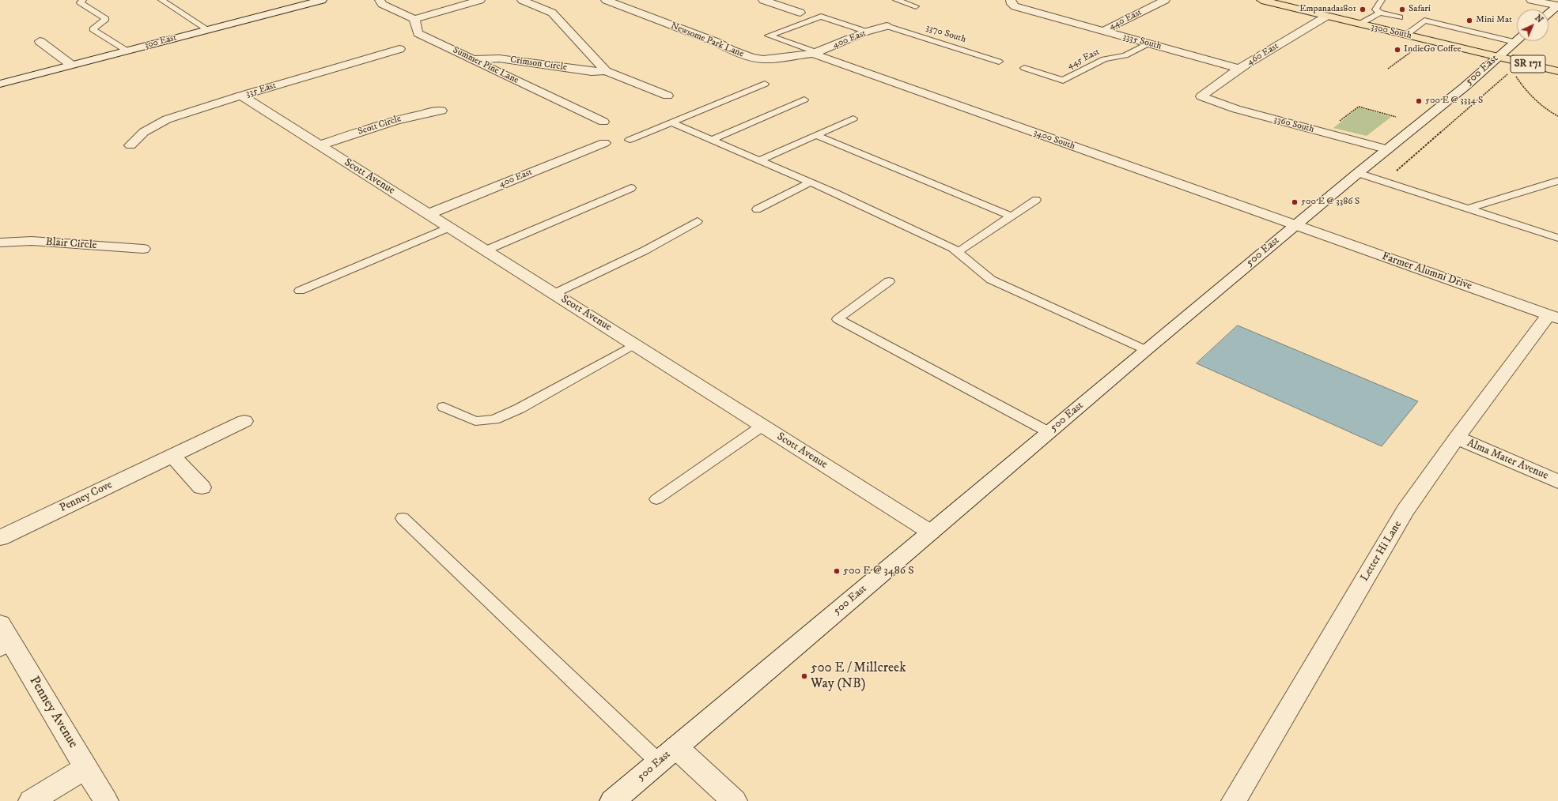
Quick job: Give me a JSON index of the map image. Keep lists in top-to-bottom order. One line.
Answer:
{"streets":{"main road":["3300 South","SR 171"],"street":["440 East","400 East","Newsome Park Lane","300 East","3335 South","460 East","Crimson Circle","Summer Pine Lane","500 East","335 East","3360 South","Scott Circle","3400 South","Scott Avenue","Blair Circle","Farmer Alumni Drive","Alma Mater Avenue","Penney Cove","Letter Hi Lane","Penney Avenue"],"lane":["3370 South","445 East"]},"crossings":[["440 East","3335 South"],["3300 South","460 East"],["3300 South","500 East"],["3370 South","400 East"],["400 East","Newsome Park Lane"],["400 East","3400 South"],["400 East","Scott Avenue"],["Newsome Park Lane","3400 South"],["3335 South","460 East"],["3335 South","445 East"],["460 East","3360 South"],["Crimson Circle","Summer Pine Lane"],["500 East","3360 South"],["500 East","3400 South"],["500 East","Scott Avenue"],["500 East","Farmer Alumni Drive"],["335 East","Scott Avenue"],["Scott Circle","Scott Avenue"],["3400 South","Farmer Alumni Drive"],["Farmer Alumni Drive","Letter Hi Lane"],["Alma Mater Avenue","Letter Hi Lane"]],"places":["Empanadas801","Safari","Mini Mat","IndieGo Coffee","500 E @ 3334 S","500 E @ 3386 S","500 E @ 3486 S","500 E / Millcreek Way (NB)"],"north":"top right"}
